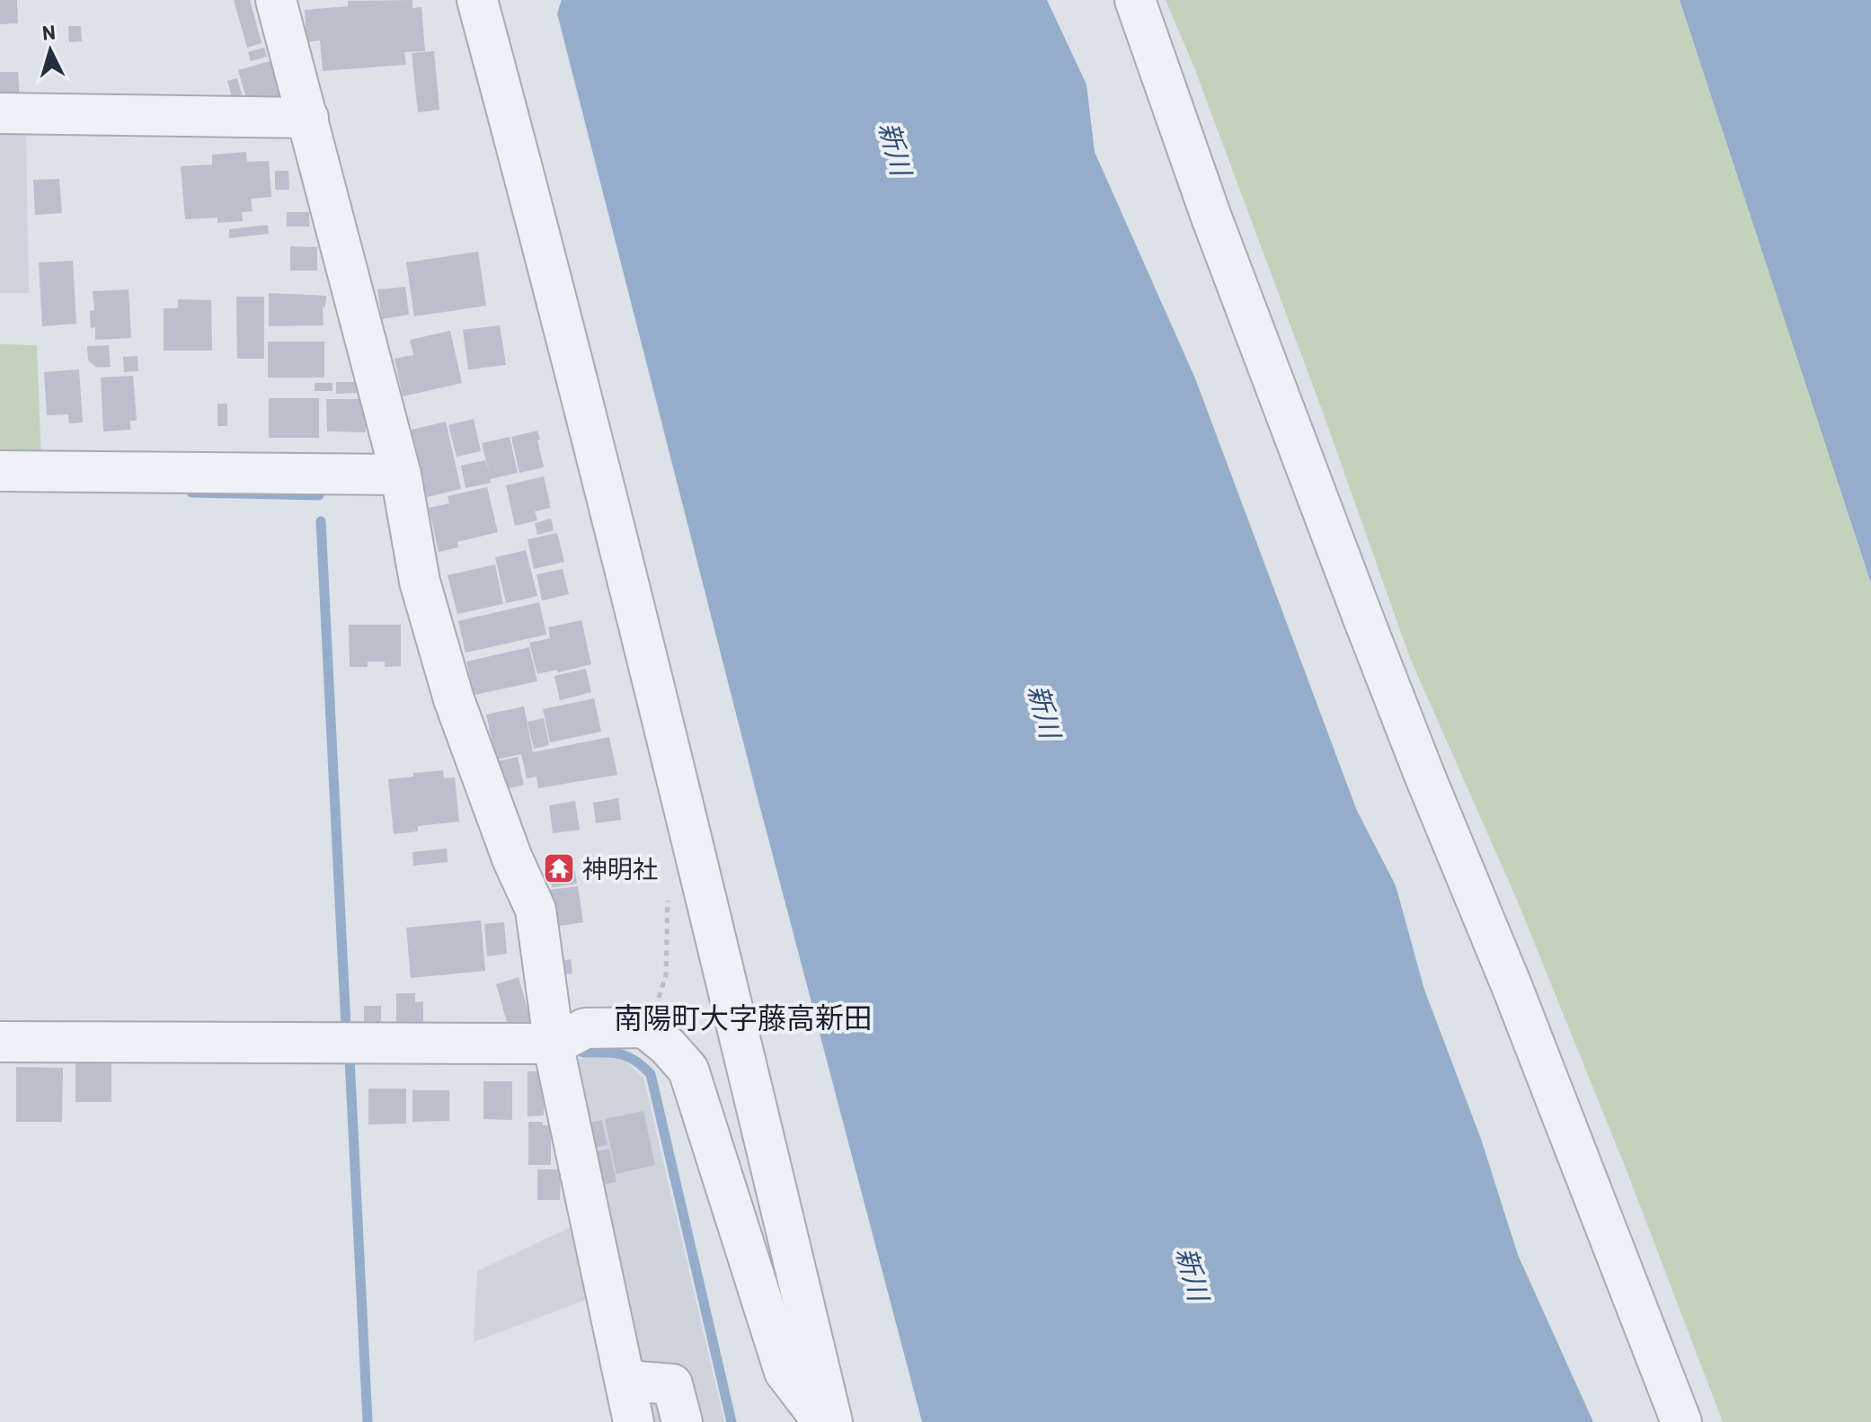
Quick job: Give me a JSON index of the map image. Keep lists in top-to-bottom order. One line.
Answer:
{"districts":["南陽町大字藤高新田"],"water":["新川"],"places":{"temple":["神明社"]},"north":"top"}
